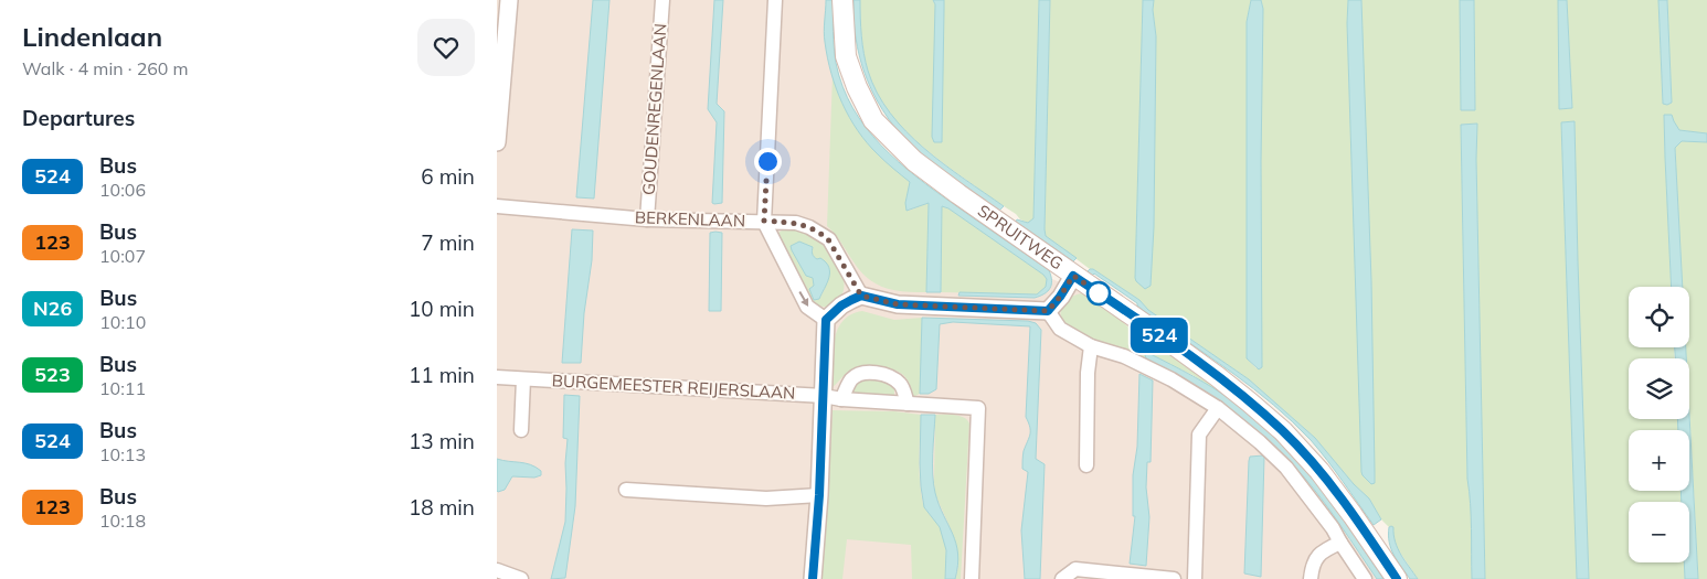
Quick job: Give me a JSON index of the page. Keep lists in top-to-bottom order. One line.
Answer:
{"streets":{"main road":["SPRUITWEG"],"street":["GOUDENREGENLAAN","BERKENLAAN","BURGEMEESTER REIJERSLAAN"]},"crossings":[["GOUDENREGENLAAN","BERKENLAAN"]],"lines":["bus line 524"],"page":{"heading":[["Lindenlaan","Walk · 4 min · 260 m"],"Departures"],"on_map":"524","list":[{"mark":"524","name":"Bus","note":"10:06","value":"6 min"},{"mark":"123","name":"Bus","note":"10:07","value":"7 min"},{"mark":"N26","name":"Bus","note":"10:10","value":"10 min"},{"mark":"523","name":"Bus","note":"10:11","value":"11 min"},{"mark":"524","name":"Bus","note":"10:13","value":"13 min"},{"mark":"123","name":"Bus","note":"10:18","value":"18 min"}],"map_buttons":["+","−"]}}
